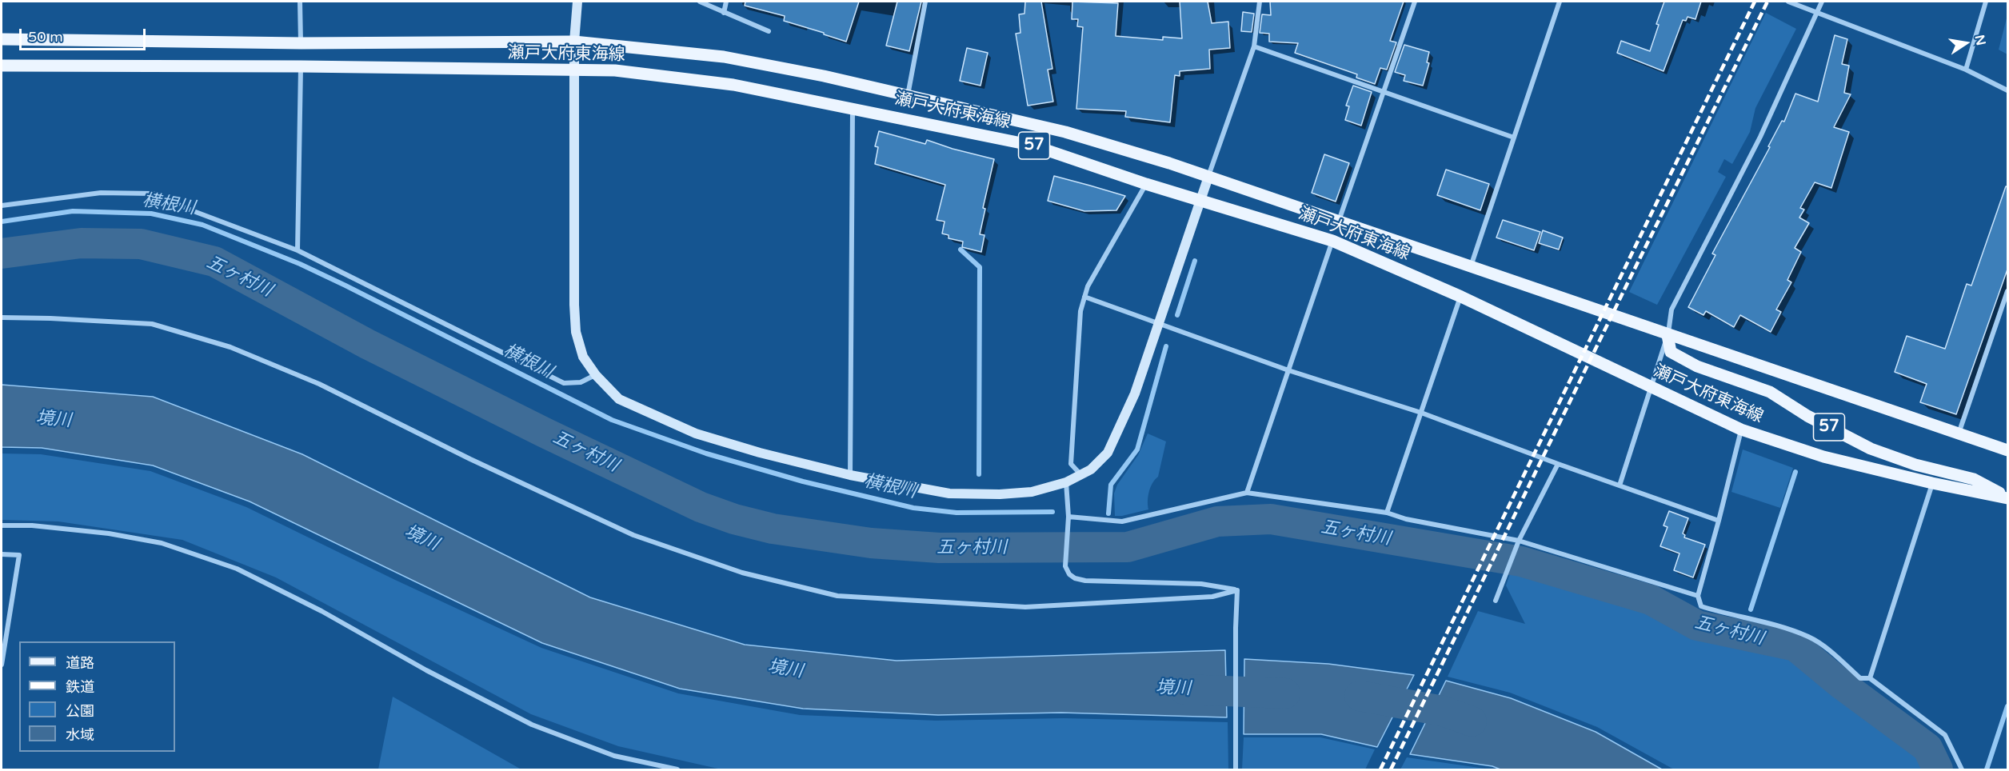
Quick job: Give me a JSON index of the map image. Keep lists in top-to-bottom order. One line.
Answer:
{"streets":{"main road":["瀬戸大府東海線","57"]},"crossings":[["瀬戸大府東海線","57"]],"water":["横根川","五ヶ村川","境川"],"legend":["道路","鉄道","公園","水域"],"scale_bar":"50 m","north":"right"}
